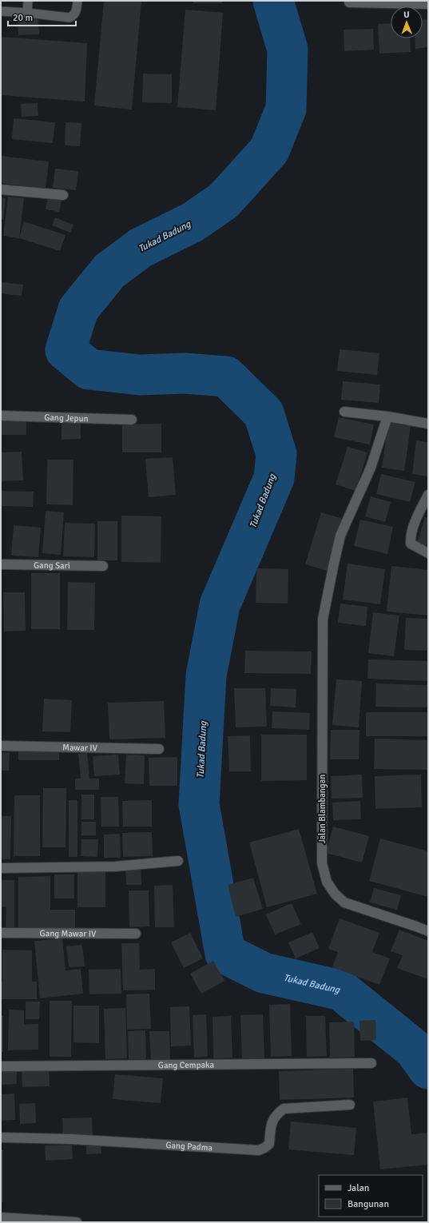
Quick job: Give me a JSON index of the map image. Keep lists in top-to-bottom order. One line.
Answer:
{"streets":{"street":["Gang Jepun","Gang Sari","Mawar IV","Jalan Blambangan","Gang Mawar IV","Gang Cempaka","Gang Padma"]},"water":["Tukad Badung"],"legend":["Jalan","Bangunan"],"scale_bar":"20 m","north":"top"}
